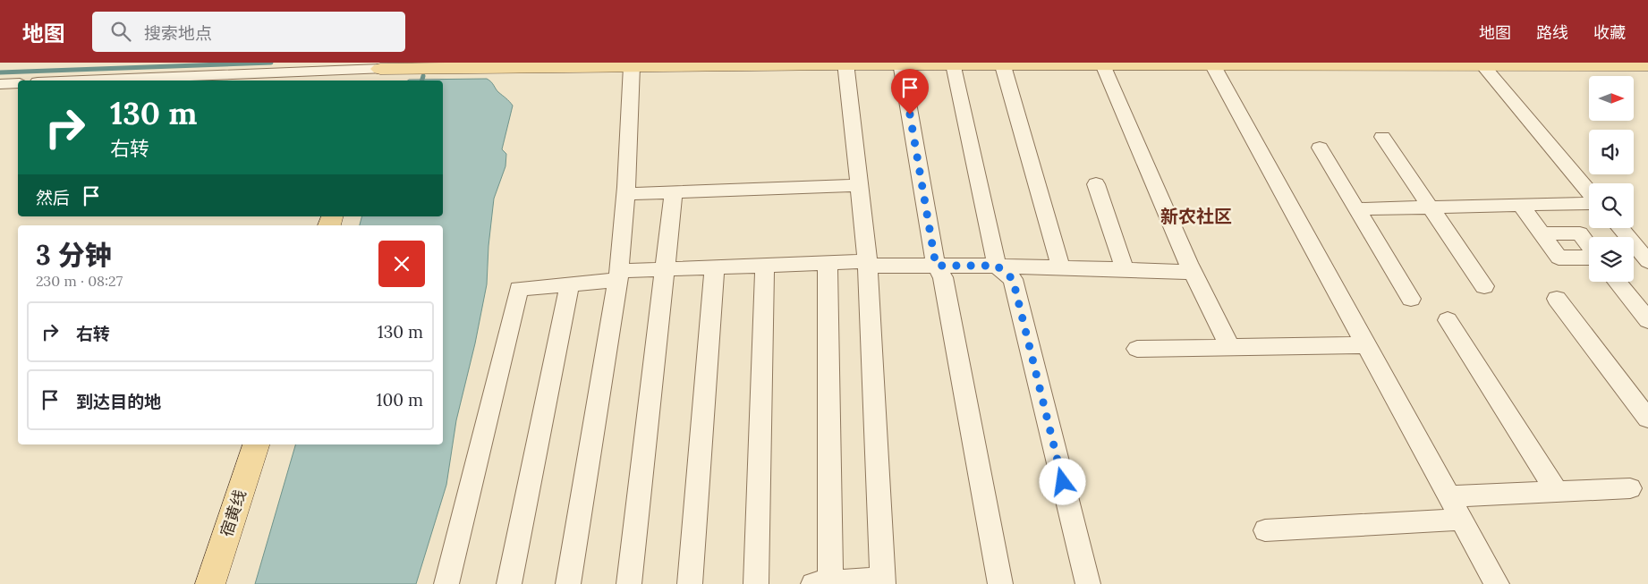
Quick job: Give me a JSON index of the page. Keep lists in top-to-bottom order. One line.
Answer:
{"streets":{"main road":["宿黄线"]},"districts":["新农社区"],"north":"right","page":{"header":"地图","search":"搜索地点","nav":["地图","路线","收藏"],"turn":["130 m","右转"],"then":"然后","heading":["3 分钟","230 m · 08:27"],"list":[{"name":"右转","value":"130 m"},{"name":"到达目的地","value":"100 m"}]}}
